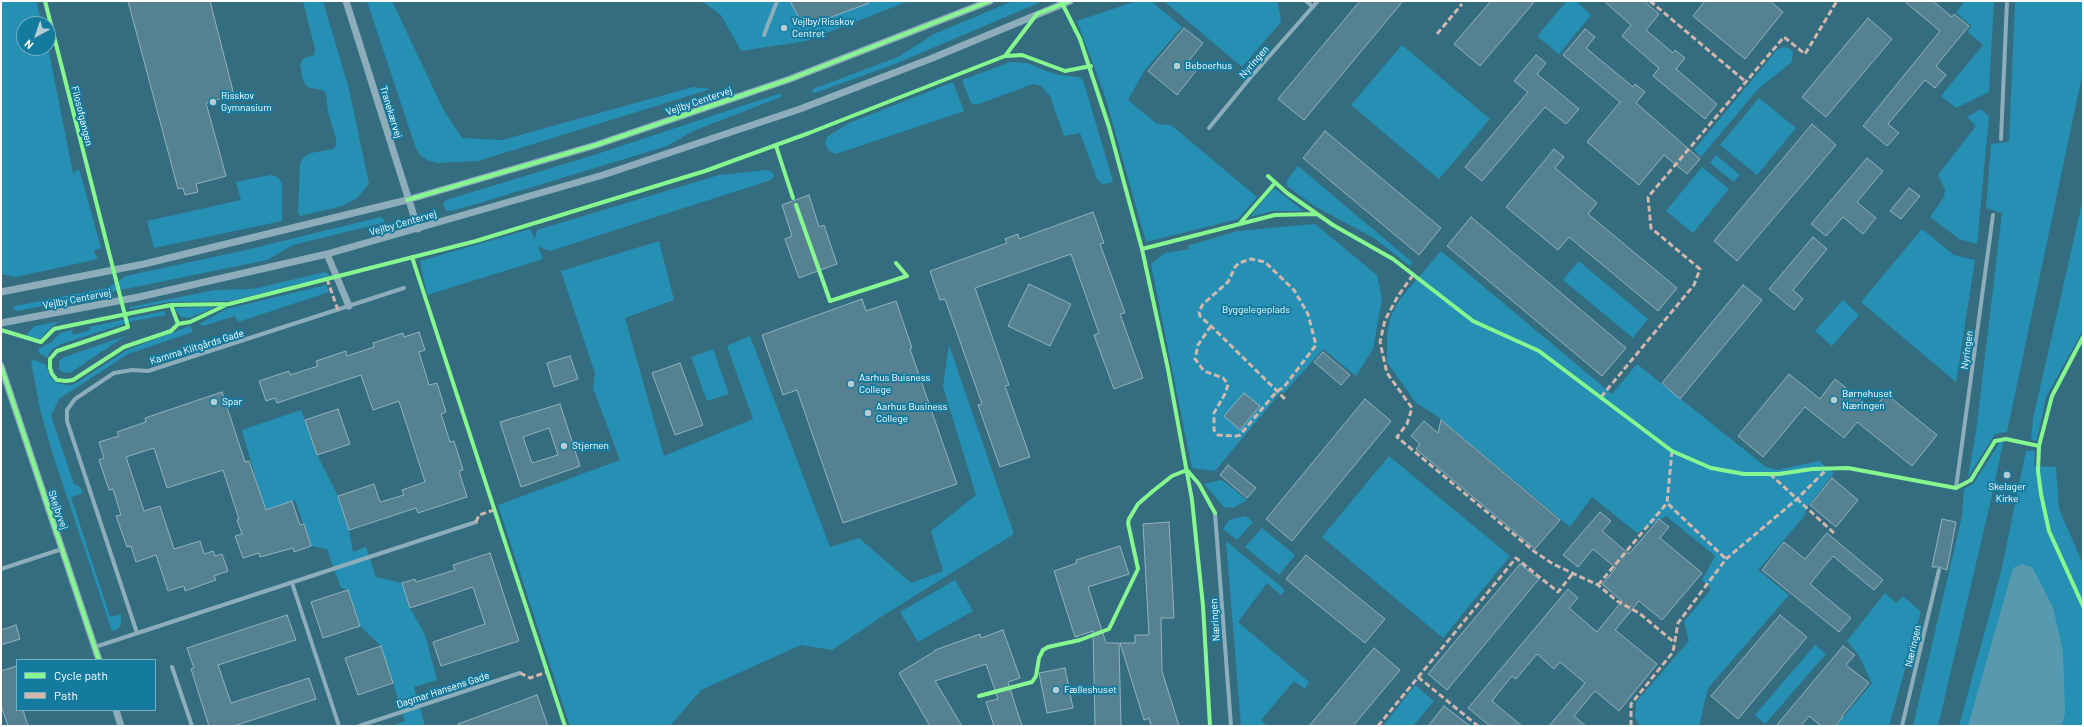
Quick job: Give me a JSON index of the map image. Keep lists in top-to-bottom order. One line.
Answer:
{"streets":{"street":["Nyringen","Vejlby Centervej","Tranekærvej","Kamma Klitgårds Gade","Skejbyvej","Næringen","Dagmar Hansens Gade"],"cycle path":["Filosofgangen"]},"crossings":[["Vejlby Centervej","Tranekærvej"]],"parks":["Byggelegeplads"],"places":["Vejlby/Risskov Centret","Beboerhus","Risskov Gymnasium","Aarhus Buisness College","Børnehuset Næringen","Spar","Aarhus Business College","Stjernen","Skelager Kirke","Fælleshuset"],"legend":["Cycle path","Path"],"north":"bottom left"}
